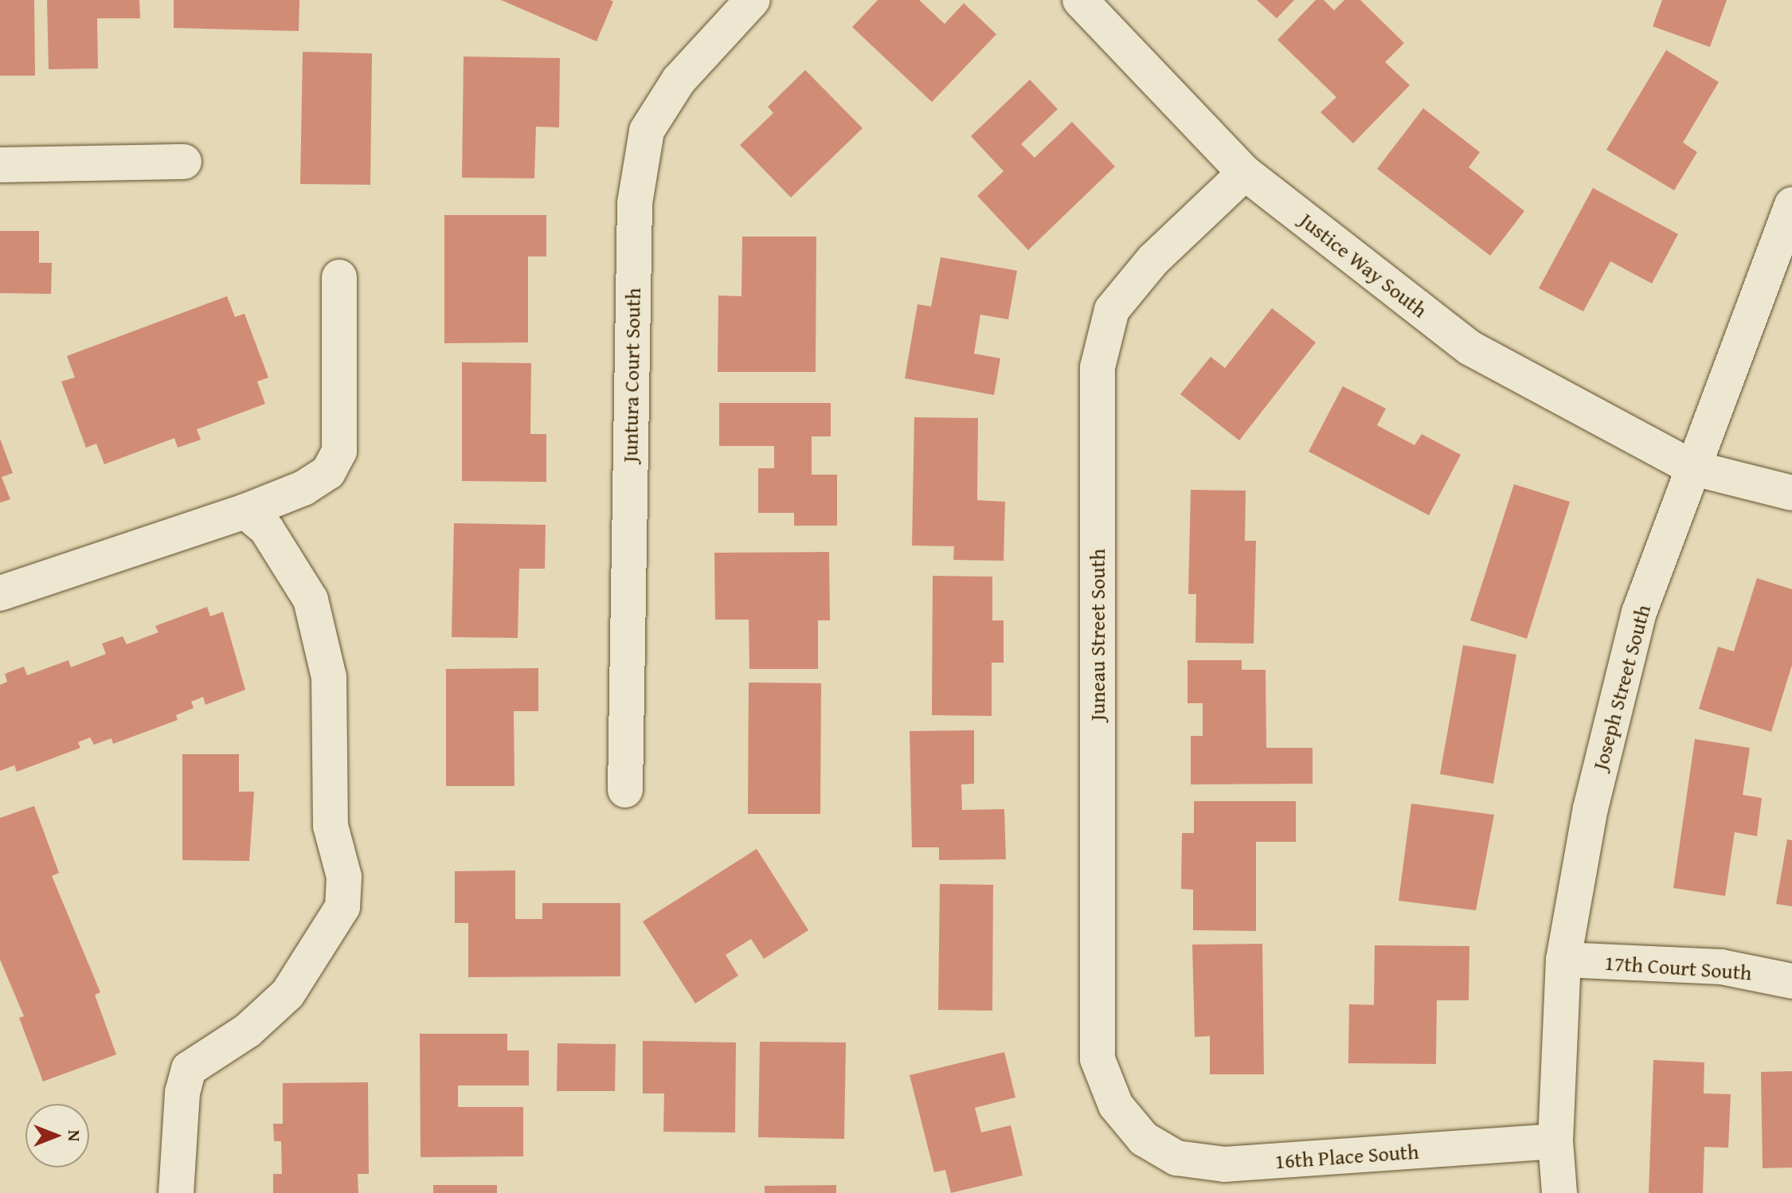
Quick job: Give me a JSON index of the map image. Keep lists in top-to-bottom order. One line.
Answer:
{"streets":{"street":["Justice Way South","Juntura Court South","Juneau Street South","Joseph Street South","17th Court South","16th Place South"]},"crossings":[["Justice Way South","Juneau Street South"],["Justice Way South","Joseph Street South"],["Juneau Street South","16th Place South"],["Joseph Street South","17th Court South"],["Joseph Street South","16th Place South"]],"north":"right"}
